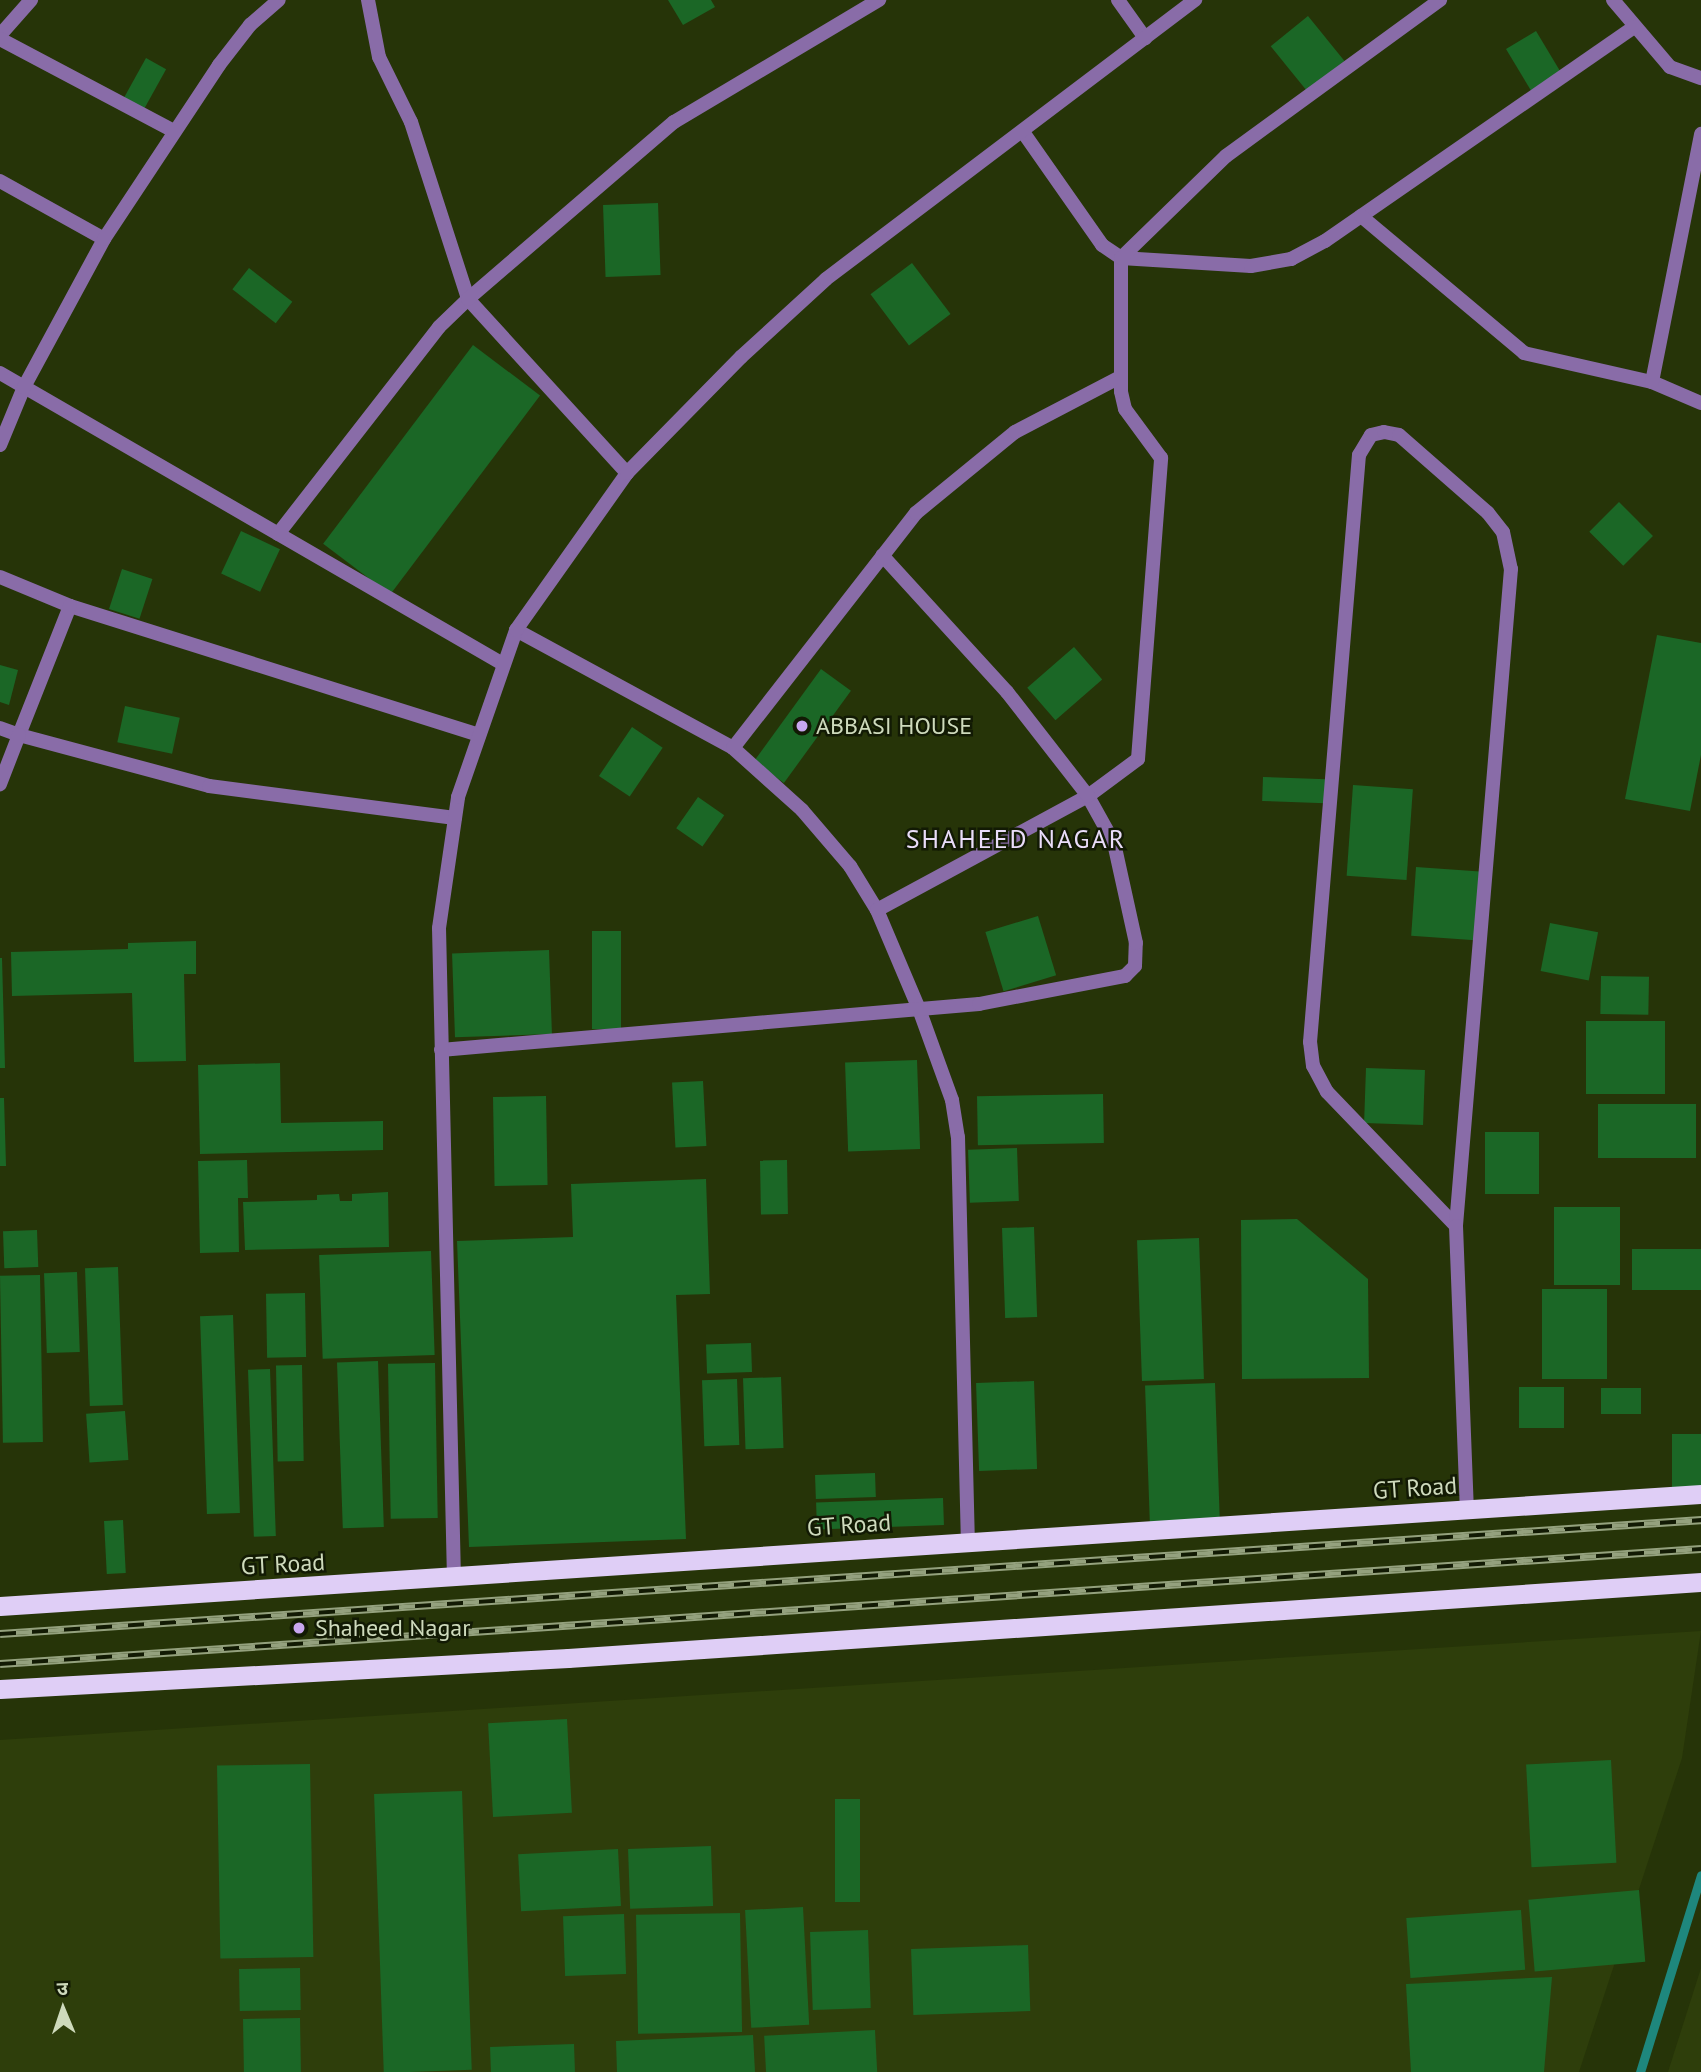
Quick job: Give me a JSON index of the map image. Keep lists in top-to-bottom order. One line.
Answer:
{"streets":{"highway":["GT Road"]},"districts":["SHAHEED NAGAR"],"places":["ABBASI HOUSE","Shaheed Nagar"],"north":"top"}
